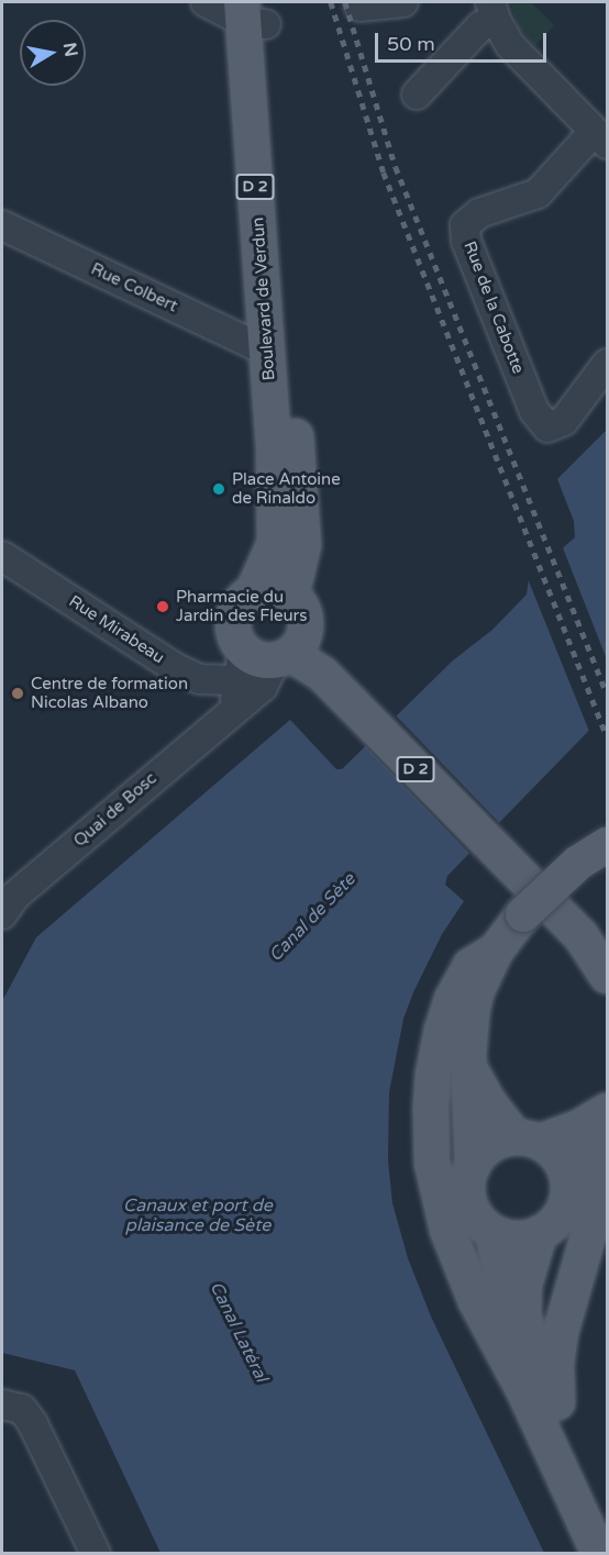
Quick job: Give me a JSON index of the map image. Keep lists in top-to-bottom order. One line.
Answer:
{"streets":{"main road":["D 2","Boulevard de Verdun"],"street":["Rue Colbert","Rue de la Cabotte","Rue Mirabeau","Quai de Bosc"]},"crossings":[["D 2","Boulevard de Verdun"],["D 2","Rue Mirabeau"],["D 2","Quai de Bosc"],["Rue Colbert","Boulevard de Verdun"],["Boulevard de Verdun","Rue Mirabeau"],["Boulevard de Verdun","Quai de Bosc"],["Rue Mirabeau","Quai de Bosc"]],"water":["Canal de Sète","Canaux et port de plaisance de Sète","Canal Latéral"],"places":["Place Antoine de Rinaldo","Pharmacie du Jardin des Fleurs","Centre de formation Nicolas Albano"],"scale_bar":"50 m","north":"right"}
